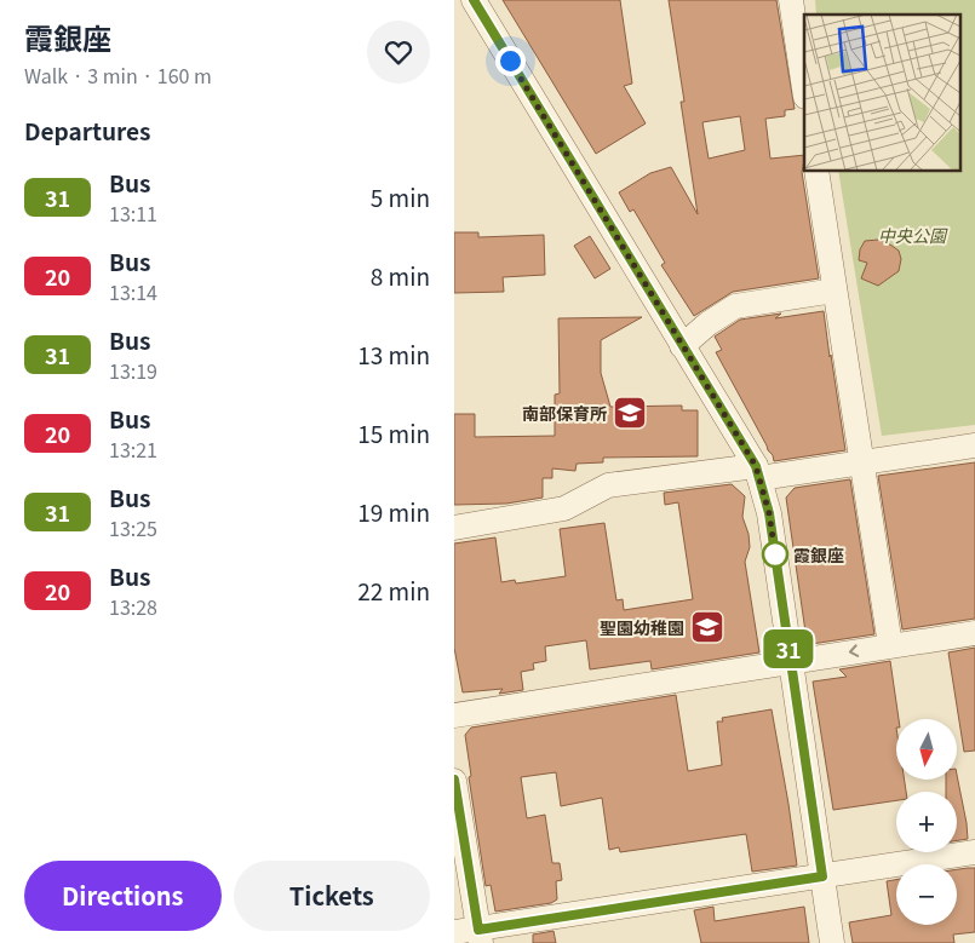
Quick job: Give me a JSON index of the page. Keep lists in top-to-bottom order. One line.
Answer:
{"parks":["中央公園"],"places":{"school or university":["南部保育所","聖園幼稚園"],"other":["霞銀座"]},"lines":["bus line 31"],"north":"bottom","page":{"heading":[["霞銀座","Walk · 3 min · 160 m"],"Departures"],"on_map":"31","list":[{"mark":"31","name":"Bus","note":"13:11","value":"5 min"},{"mark":"20","name":"Bus","note":"13:14","value":"8 min"},{"mark":"31","name":"Bus","note":"13:19","value":"13 min"},{"mark":"20","name":"Bus","note":"13:21","value":"15 min"},{"mark":"31","name":"Bus","note":"13:25","value":"19 min"},{"mark":"20","name":"Bus","note":"13:28","value":"22 min"}],"map_buttons":["+","−"],"buttons":["Directions","Tickets"]}}
